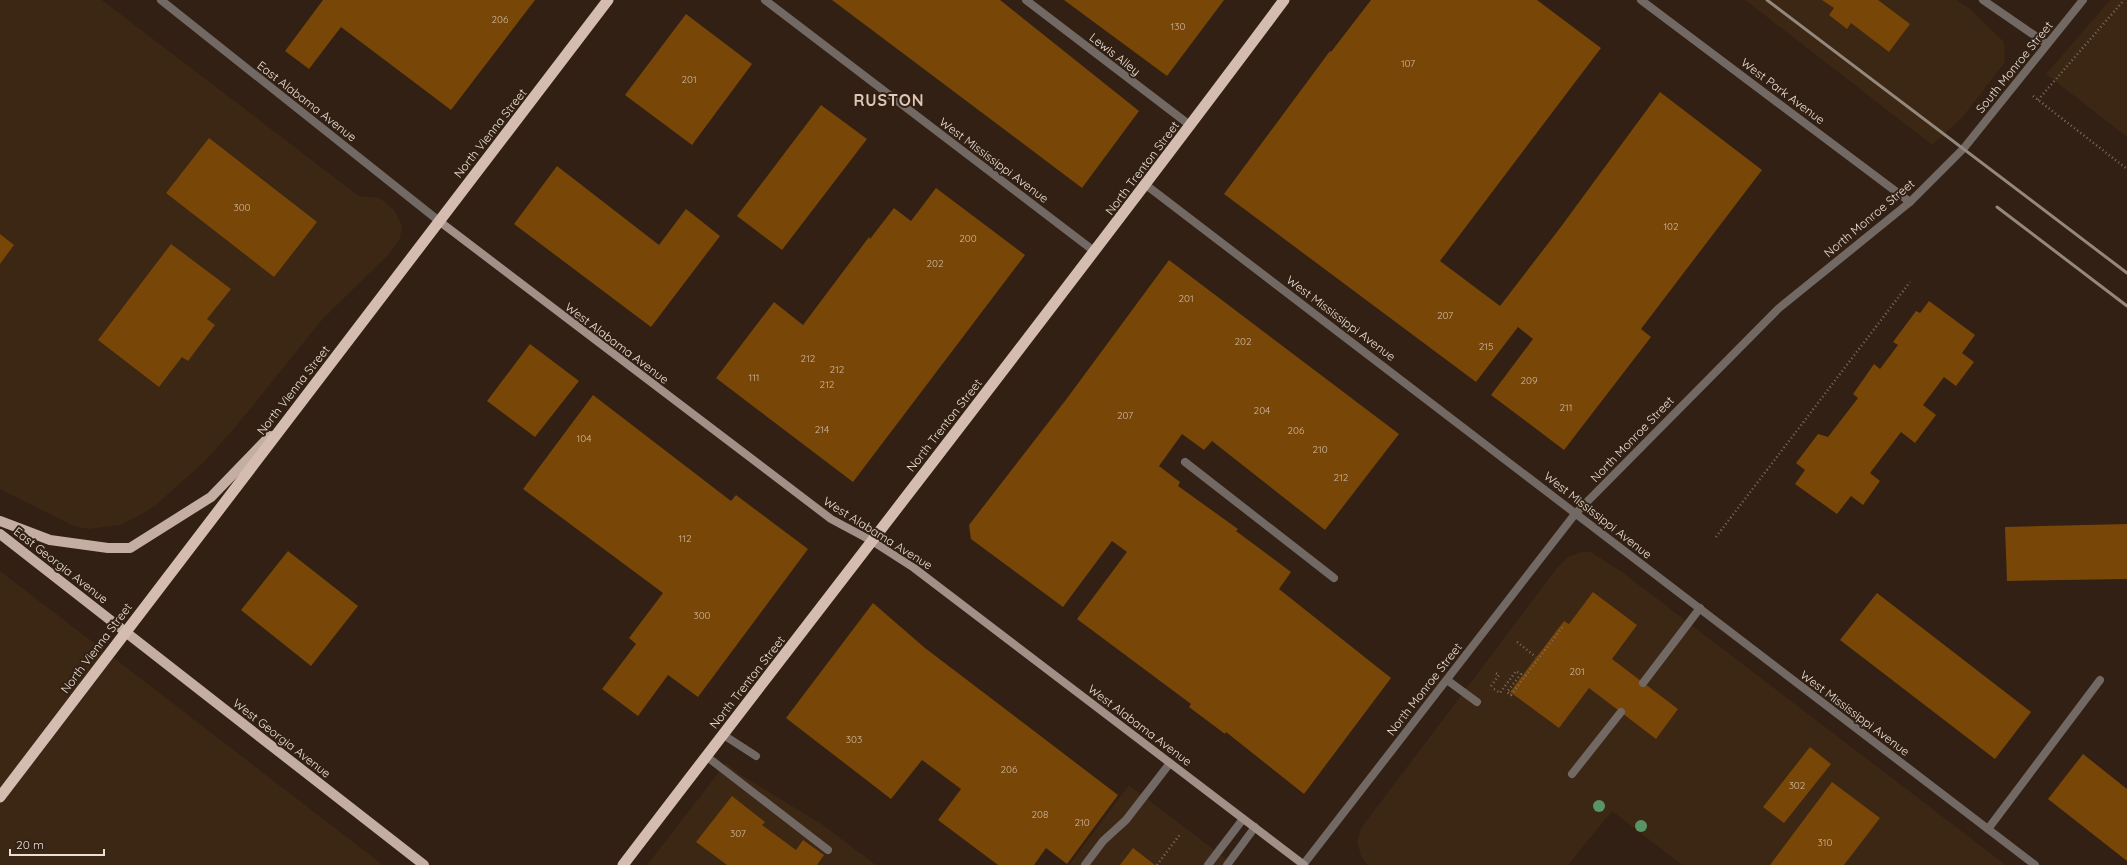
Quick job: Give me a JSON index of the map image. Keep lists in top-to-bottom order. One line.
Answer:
{"streets":{"highway":["North Vienna Street","North Trenton Street"],"main road":["West Alabama Avenue","East Georgia Avenue","West Georgia Avenue"],"street":["Lewis Alley","South Monroe Street","West Park Avenue","East Alabama Avenue","West Mississippi Avenue","North Monroe Street"]},"crossings":[["Lewis Alley","North Trenton Street"],["South Monroe Street","North Monroe Street"],["West Park Avenue","North Monroe Street"],["East Alabama Avenue","North Vienna Street"],["East Alabama Avenue","West Alabama Avenue"],["North Vienna Street","West Alabama Avenue"],["North Vienna Street","East Georgia Avenue"],["North Vienna Street","West Georgia Avenue"],["West Mississippi Avenue","North Trenton Street"],["West Mississippi Avenue","North Monroe Street"],["North Trenton Street","West Alabama Avenue"],["North Monroe Street","West Alabama Avenue"],["East Georgia Avenue","West Georgia Avenue"]],"districts":["RUSTON"],"house_numbers":["206","130","107","201","300","102","200","202","201","207","202","215","212","212","111","209","212","211","204","207","214","206","104","210","212","112","300","201","303","206","302","208","210","307","310"],"scale_bar":"20 m"}
